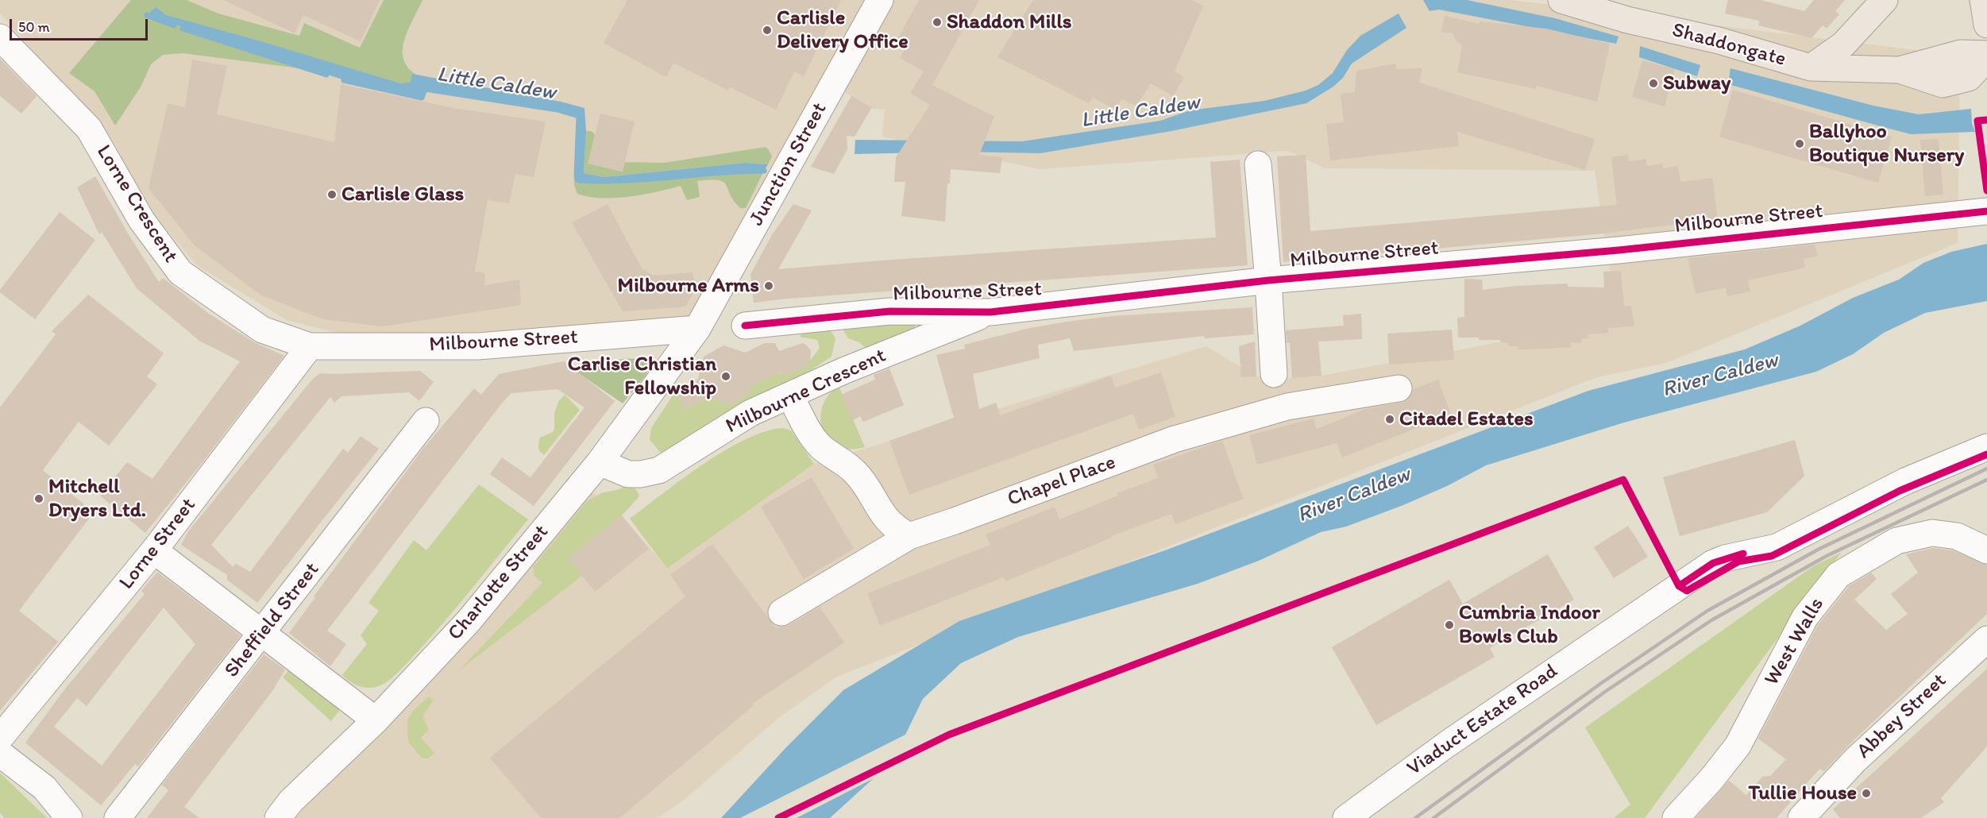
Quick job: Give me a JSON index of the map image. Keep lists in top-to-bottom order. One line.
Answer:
{"streets":{"main road":["Shaddongate"],"street":["Junction Street","Lorne Crescent","Milbourne Street","Milbourne Crescent","Chapel Place","Lorne Street","Charlotte Street","Sheffield Street","West Walls","Abbey Street","Viaduct Estate Road"]},"crossings":[["Junction Street","Milbourne Street"],["Junction Street","Charlotte Street"],["Lorne Crescent","Milbourne Street"],["Lorne Crescent","Lorne Street"],["Milbourne Street","Milbourne Crescent"],["Milbourne Street","Lorne Street"],["Milbourne Street","Charlotte Street"],["Milbourne Crescent","Charlotte Street"]],"water":["Little Caldew","River Caldew"],"places":["Shaddon Mills","Carlisle Delivery Office","Subway","Ballyhoo Boutique Nursery","Carlisle Glass","Milbourne Arms","Carlise Christian Fellowship","Citadel Estates","Mitchell Dryers Ltd.","Cumbria Indoor Bowls Club","Tullie House"],"scale_bar":"50 m"}
